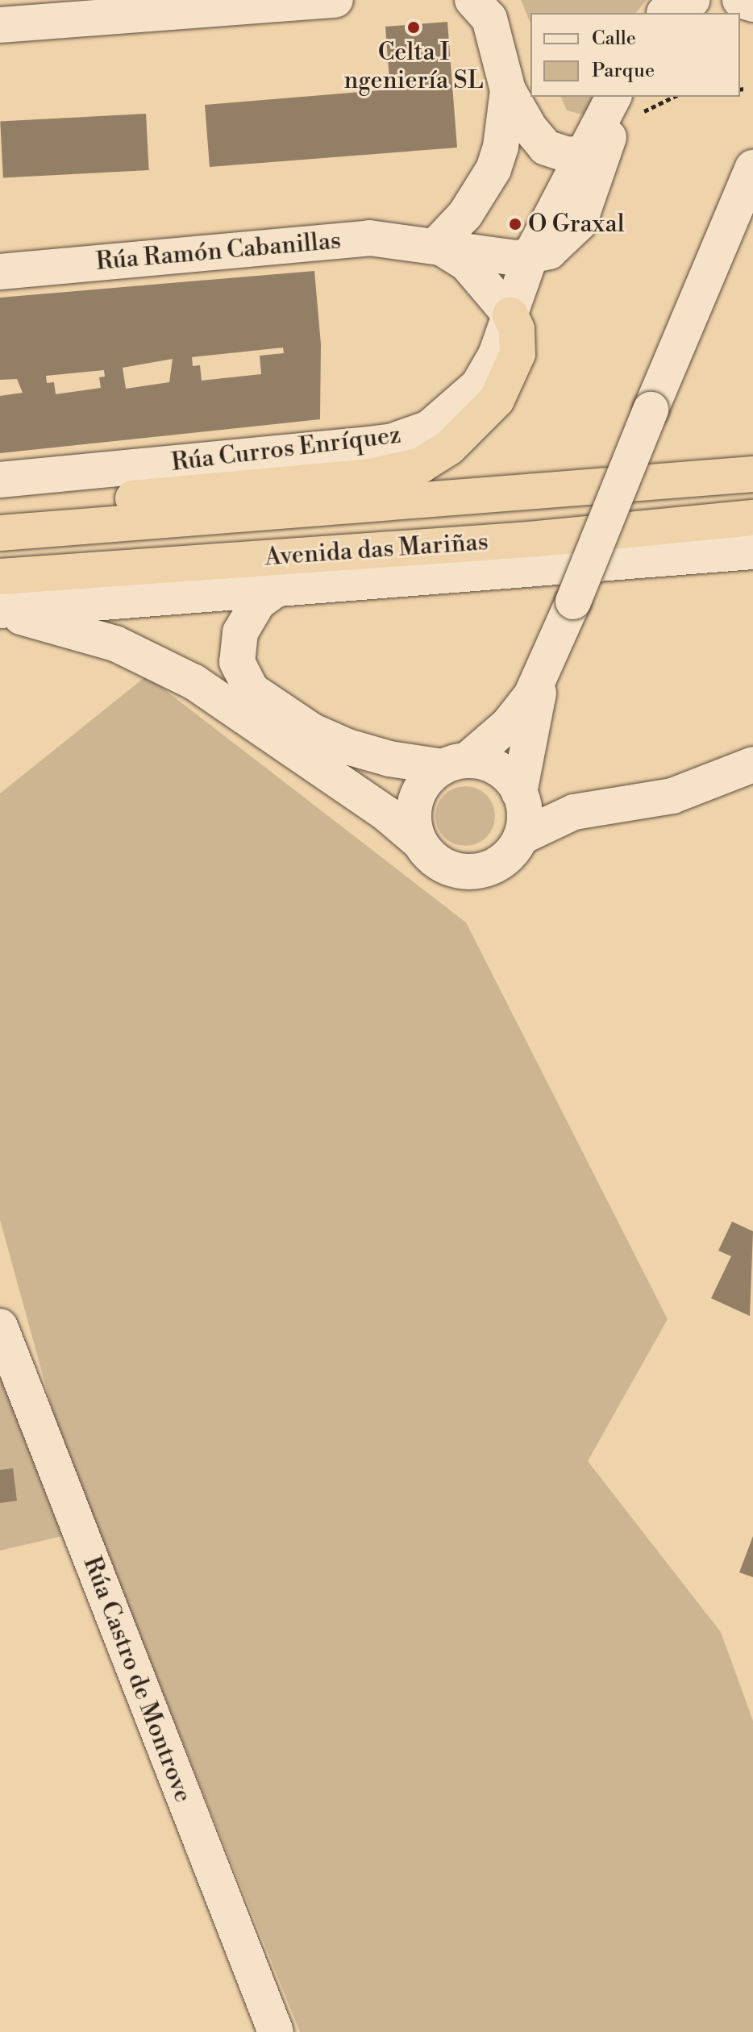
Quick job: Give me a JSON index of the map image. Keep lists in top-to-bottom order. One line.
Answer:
{"streets":{"highway":["Avenida das Mariñas"],"street":["Rúa Ramón Cabanillas","Rúa Curros Enríquez","Rúa Castro de Montrove"]},"crossings":[["Rúa Ramón Cabanillas","Rúa Curros Enríquez"]],"places":["Celta I ngeniería SL","O Graxal"],"legend":["Calle","Parque"]}
